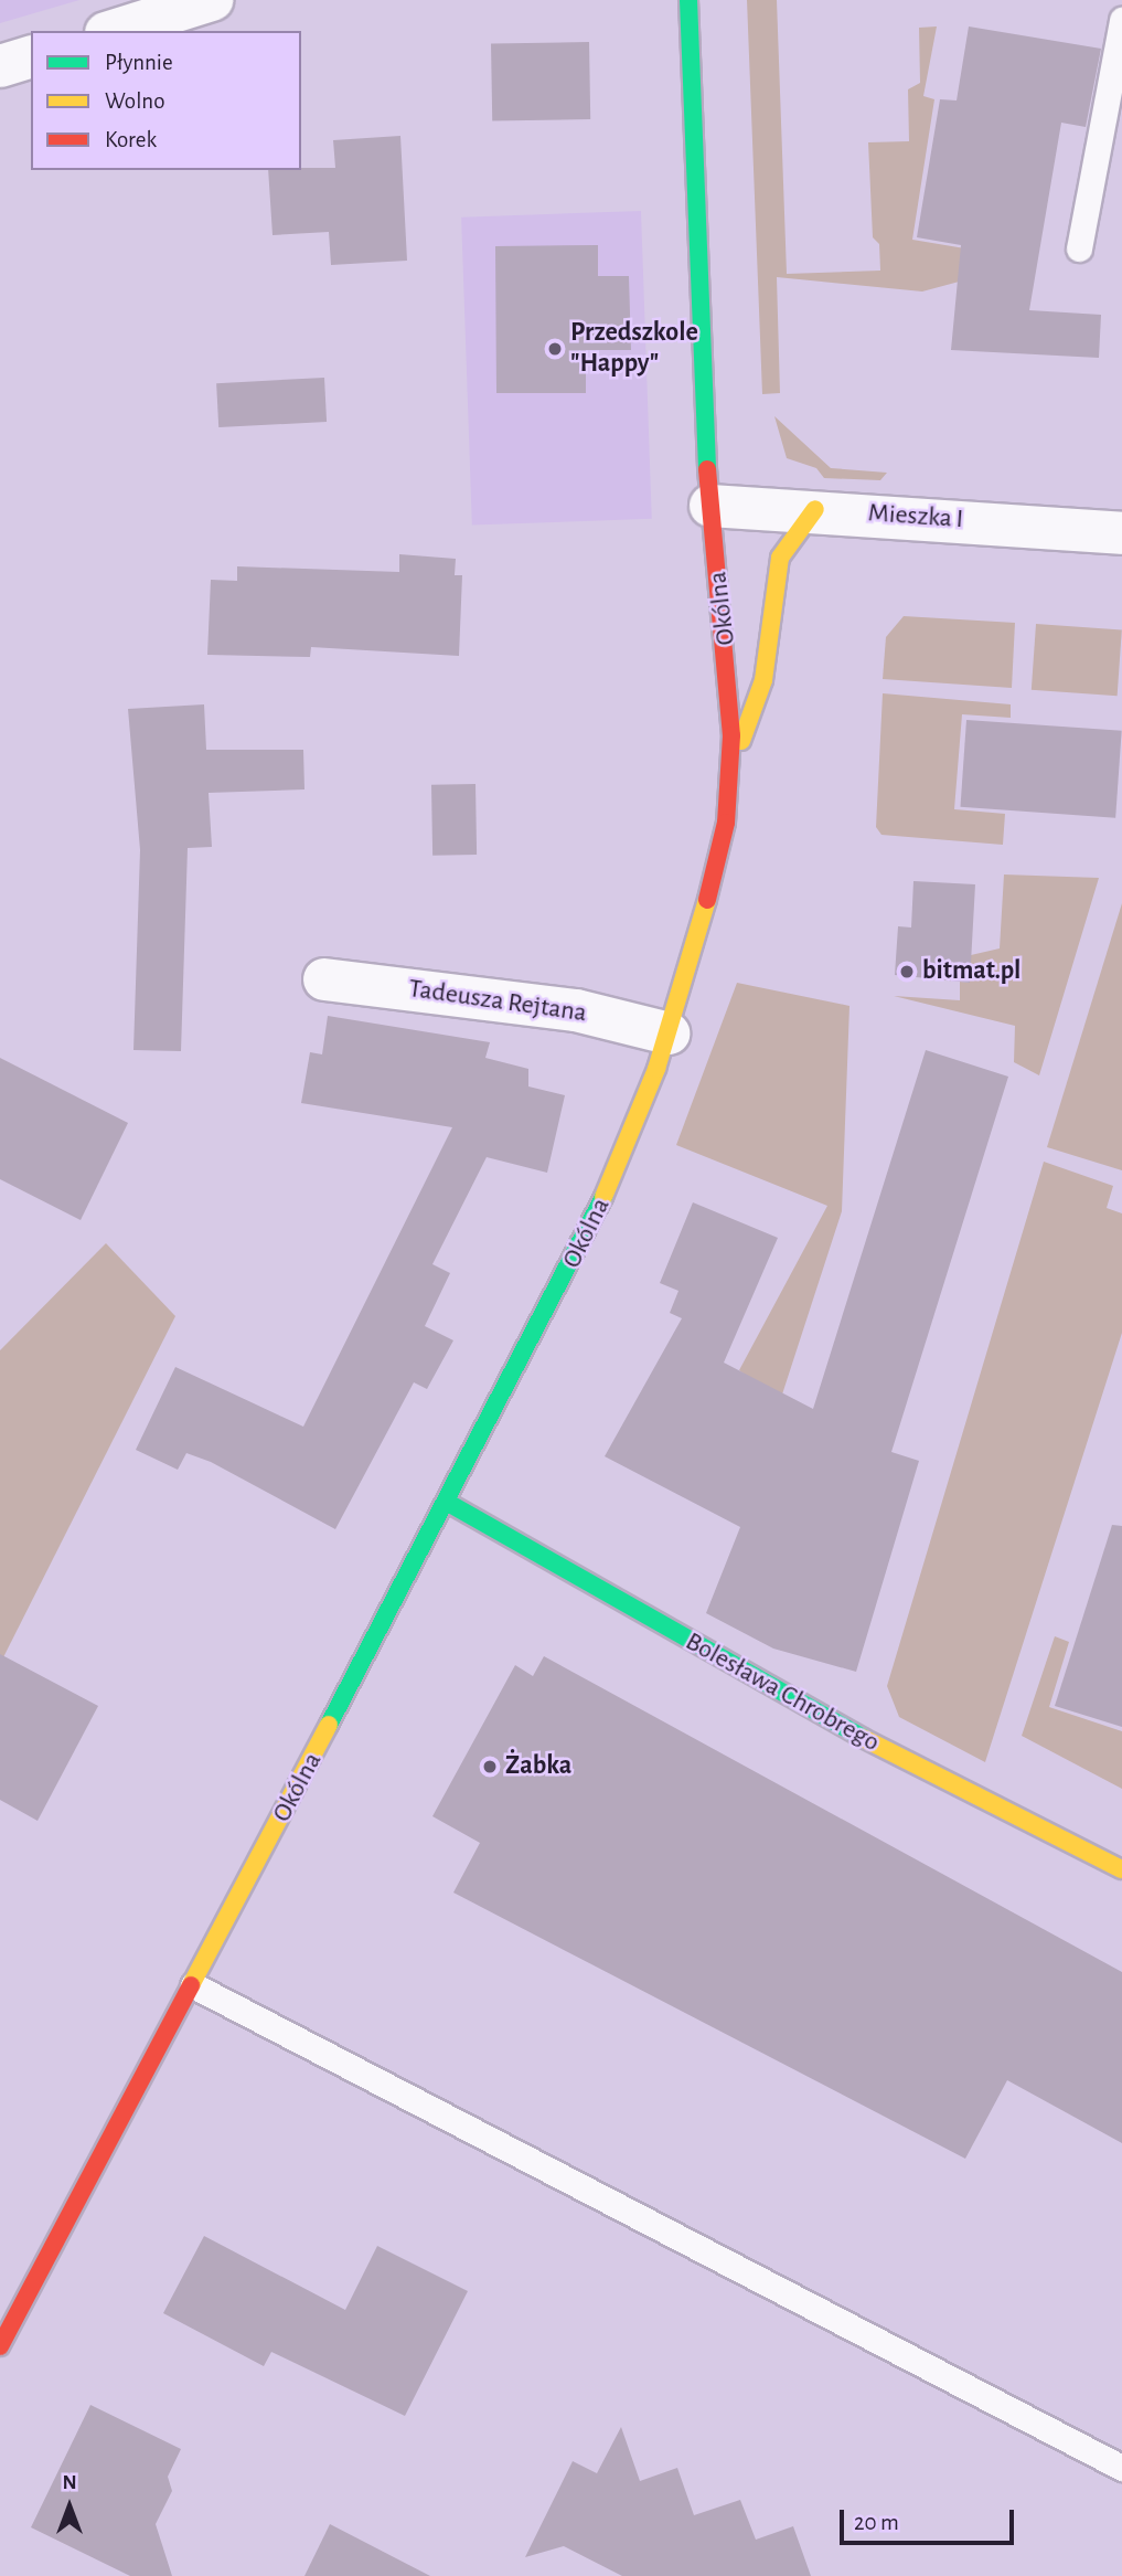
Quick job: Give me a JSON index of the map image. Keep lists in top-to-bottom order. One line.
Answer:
{"streets":{"street":["Mieszka I","Okólna","Tadeusza Rejtana","Bolesława Chrobrego"]},"crossings":[["Mieszka I","Okólna"],["Okólna","Tadeusza Rejtana"],["Okólna","Bolesława Chrobrego"]],"places":["Przedszkole \"Happy\"","bitmat.pl","Żabka"],"legend":["Płynnie","Wolno","Korek"],"scale_bar":"20 m","north":"top"}
